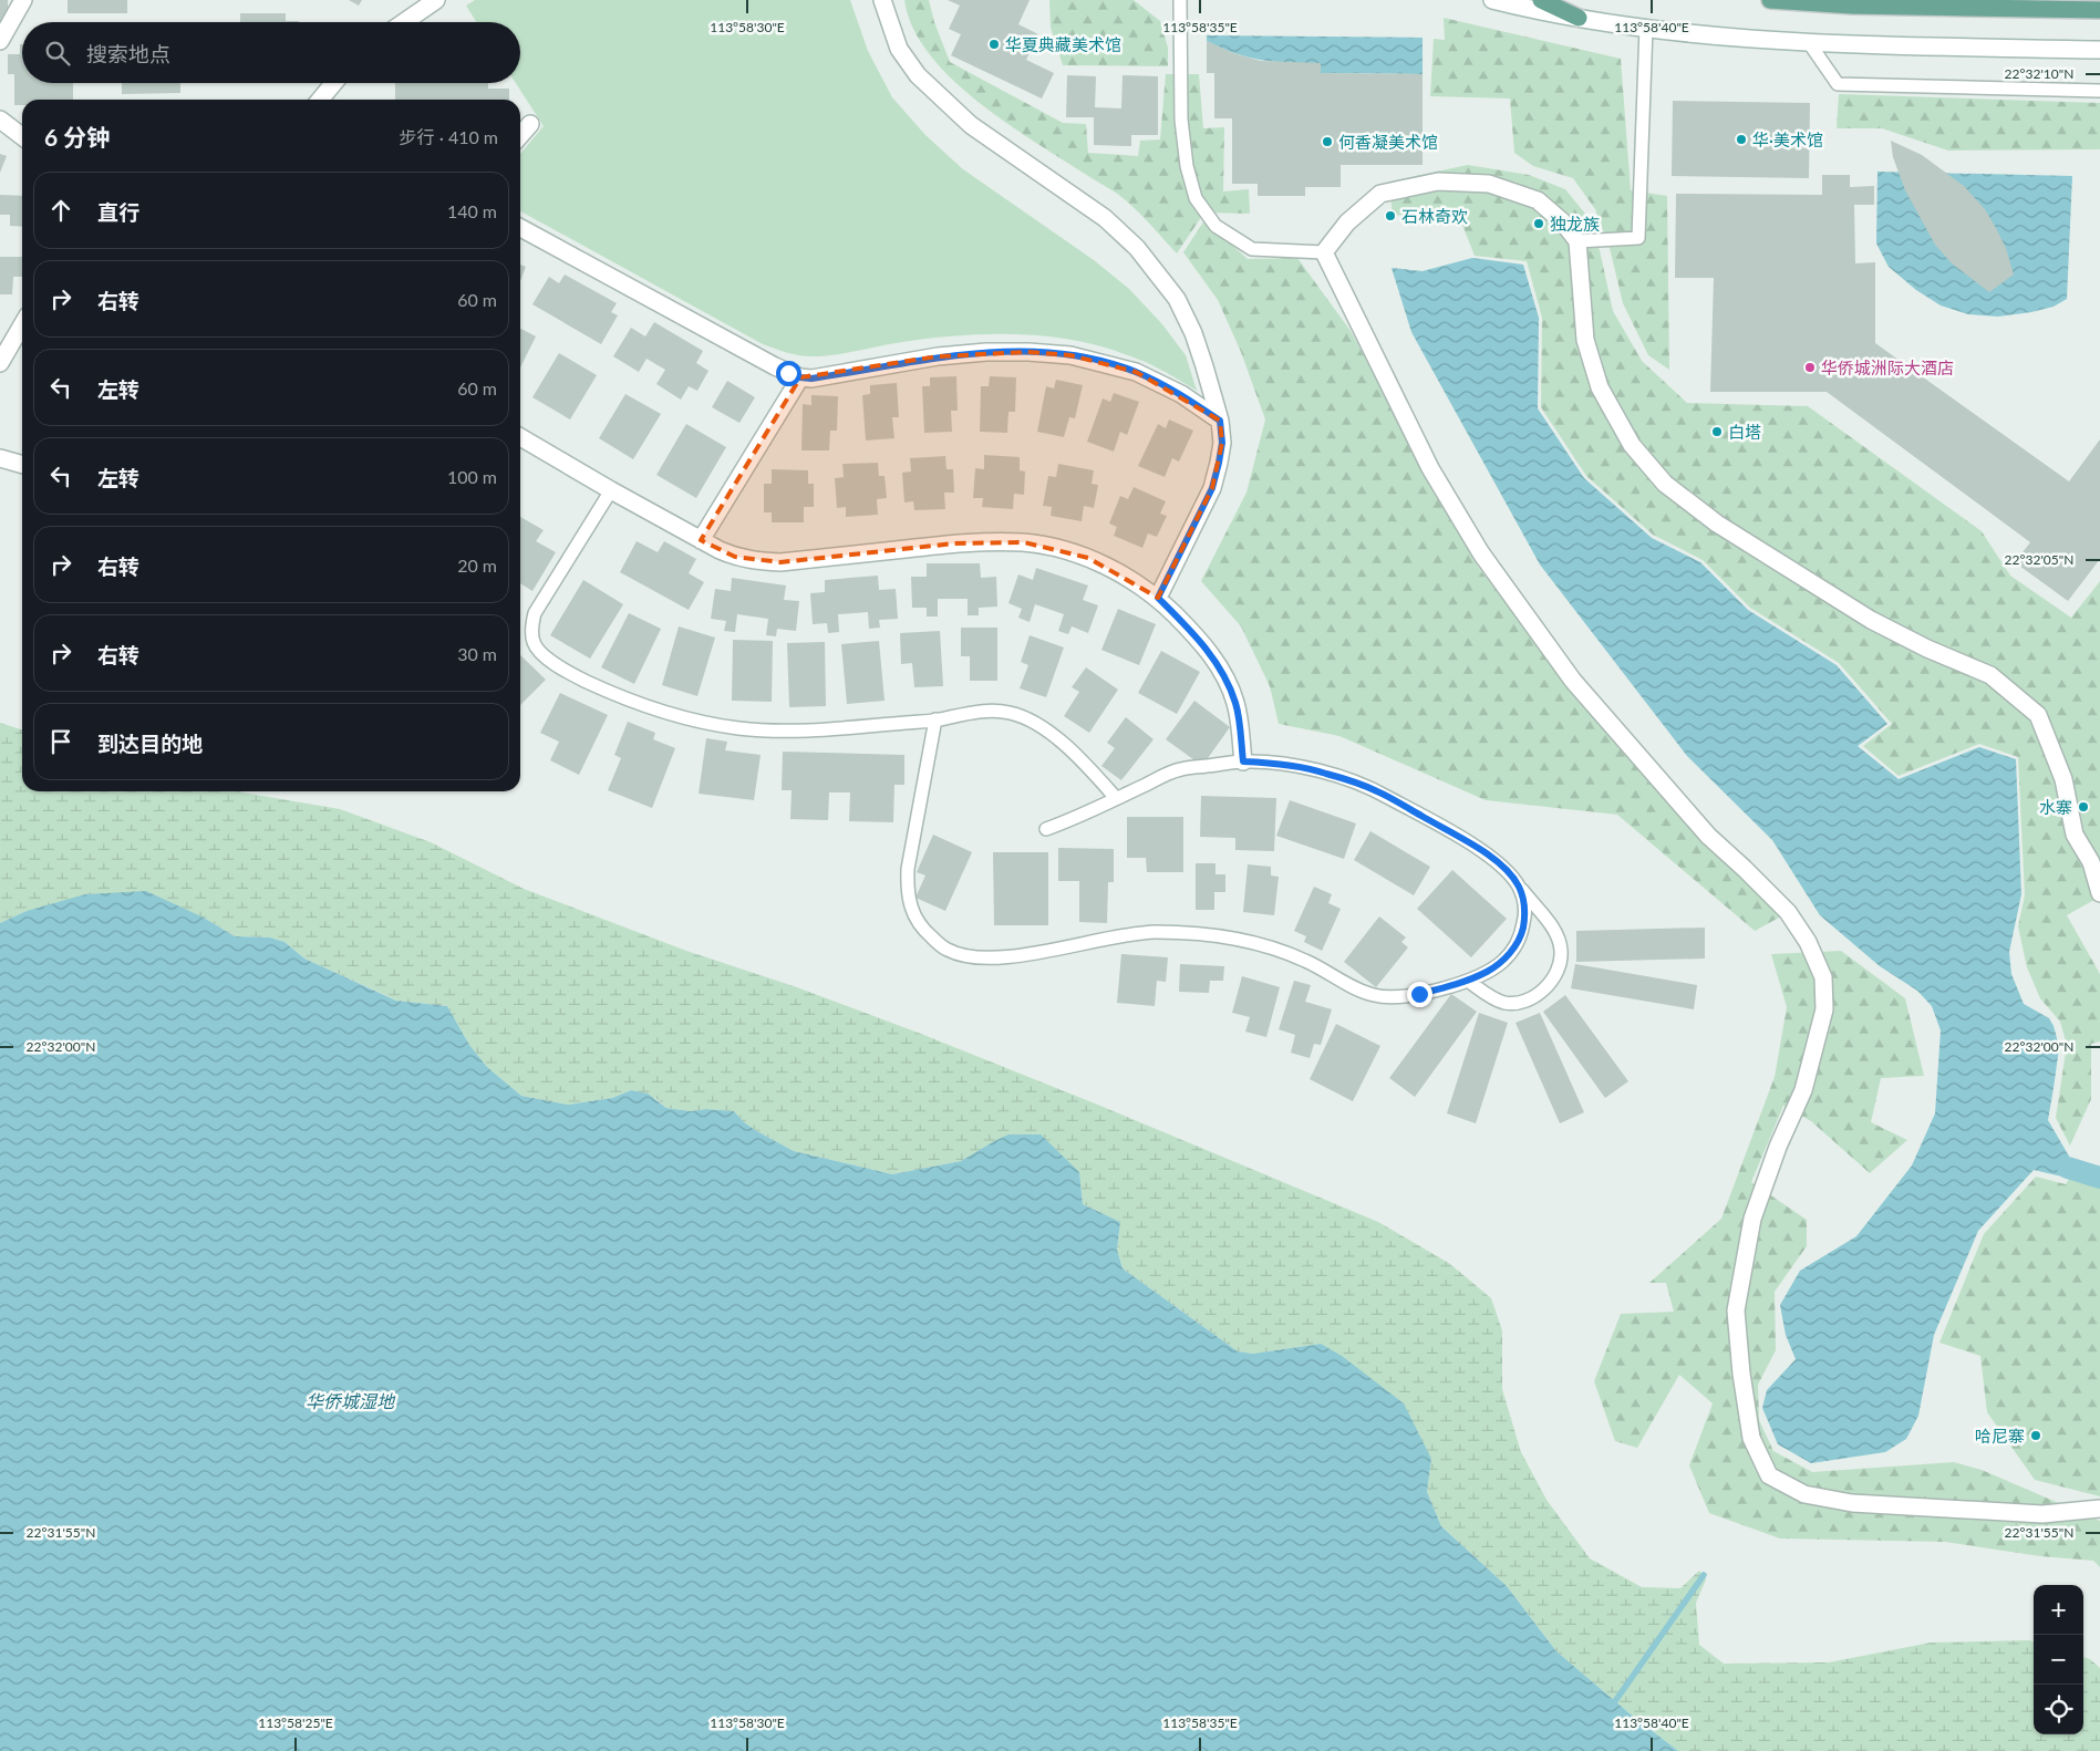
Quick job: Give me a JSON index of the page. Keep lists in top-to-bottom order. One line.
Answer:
{"water":["华侨城湿地"],"places":["华夏典藏美术馆","华·美术馆","何香凝美术馆","石林奇欢","独龙族","华侨城洲际大酒店","白塔","水寨","哈尼寨"],"page":{"search":"搜索地点","heading":["6 分钟","步行 · 410 m"],"list":[["直行","140 m"],["右转","60 m"],["左转","60 m"],["左转","100 m"],["右转","20 m"],["右转","30 m"],"到达目的地"],"map_buttons":["+","−"]},"coordinates":["113°58'30\"E","113°58'35\"E","113°58'40\"E","22°32'10\"N","22°32'05\"N","22°32'00\"N","22°31'55\"N","113°58'25\"E"]}
